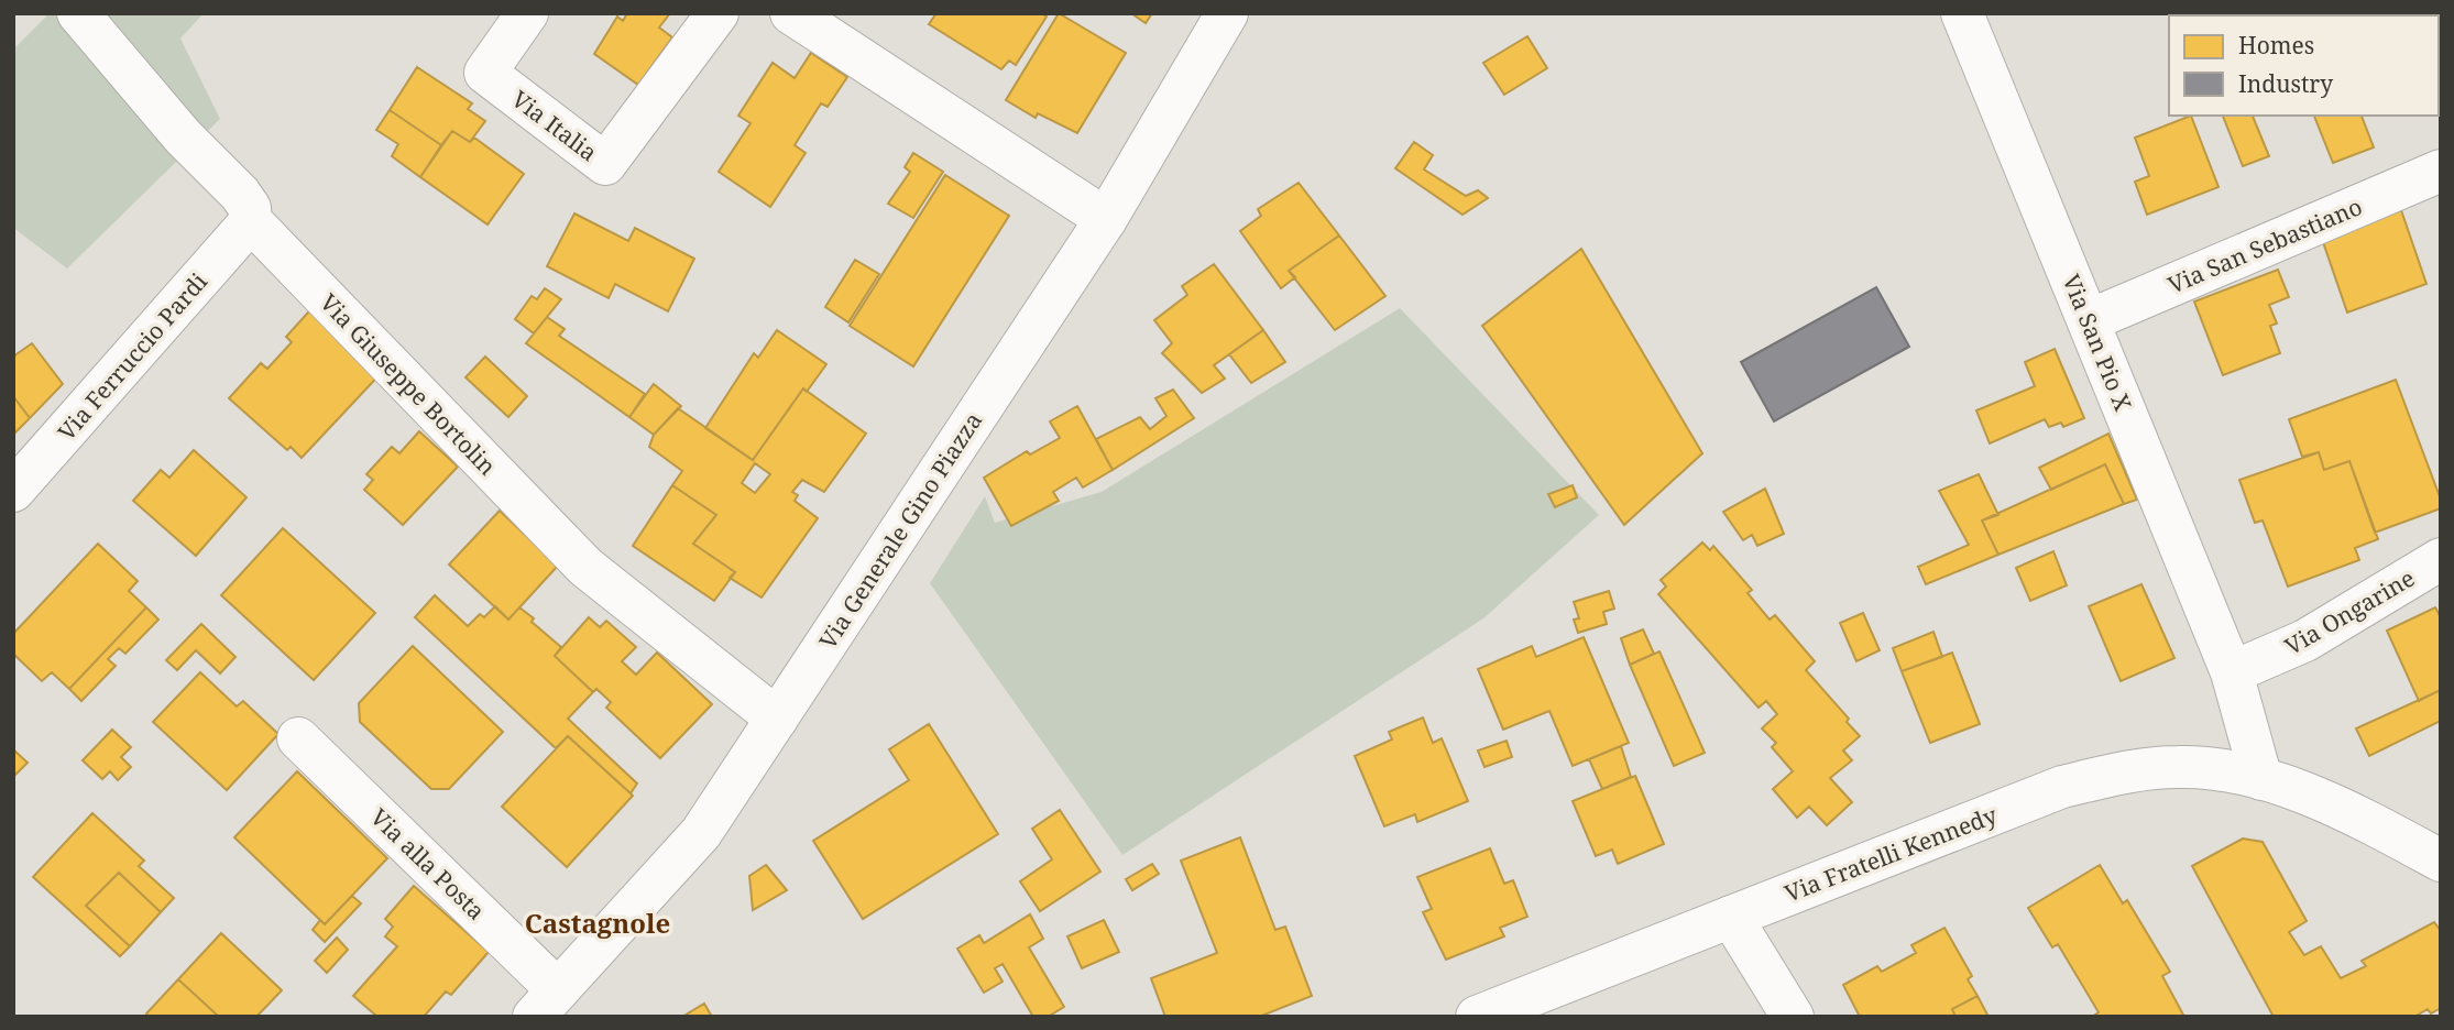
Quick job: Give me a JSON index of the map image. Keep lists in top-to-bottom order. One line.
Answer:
{"streets":{"street":["Via Italia","Via San Sebastiano","Via San Pio X","Via Ferruccio Pardi","Via Giuseppe Bortolin","Via Generale Gino Piazza","Via Ongarine","Via Fratelli Kennedy","Via alla Posta"]},"crossings":[["Via San Sebastiano","Via San Pio X"],["Via San Pio X","Via Ongarine"],["Via Ferruccio Pardi","Via Giuseppe Bortolin"],["Via Giuseppe Bortolin","Via Generale Gino Piazza"],["Via Generale Gino Piazza","Via alla Posta"]],"districts":["Castagnole"],"legend":["Homes","Industry"]}
